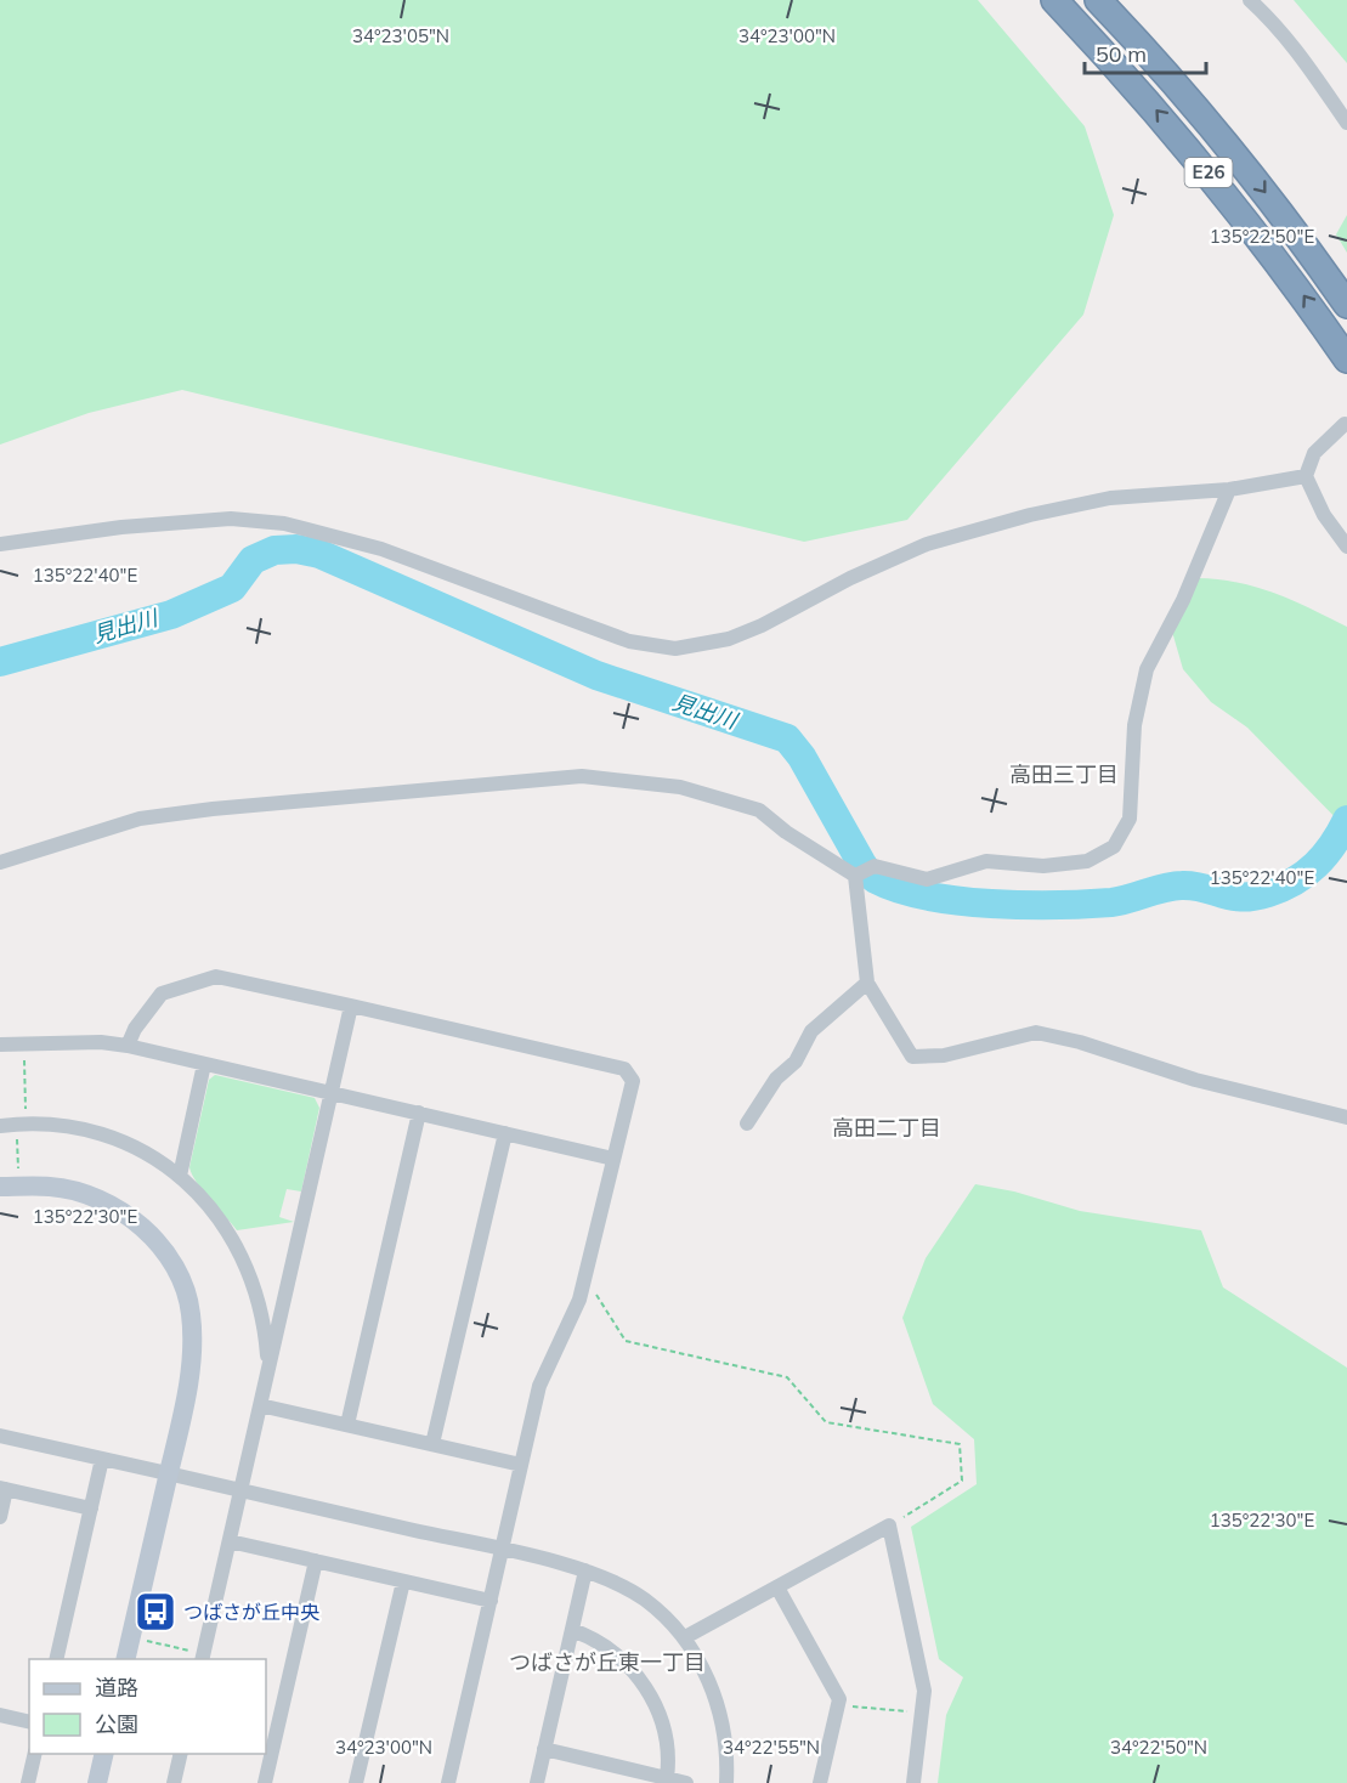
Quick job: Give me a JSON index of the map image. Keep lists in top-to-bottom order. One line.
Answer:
{"streets":{"highway":["E26"]},"districts":["高田三丁目","高田二丁目","つばさが丘東一丁目"],"water":["見出川"],"places":{"bus stop":["つばさが丘中央"]},"legend":["道路","公園"],"scale_bar":"50 m","coordinates":["34°23'05\"N","34°23'00\"N","135°22'50\"E","135°22'40\"E","135°22'30\"E","34°22'55\"N","34°22'50\"N"]}
